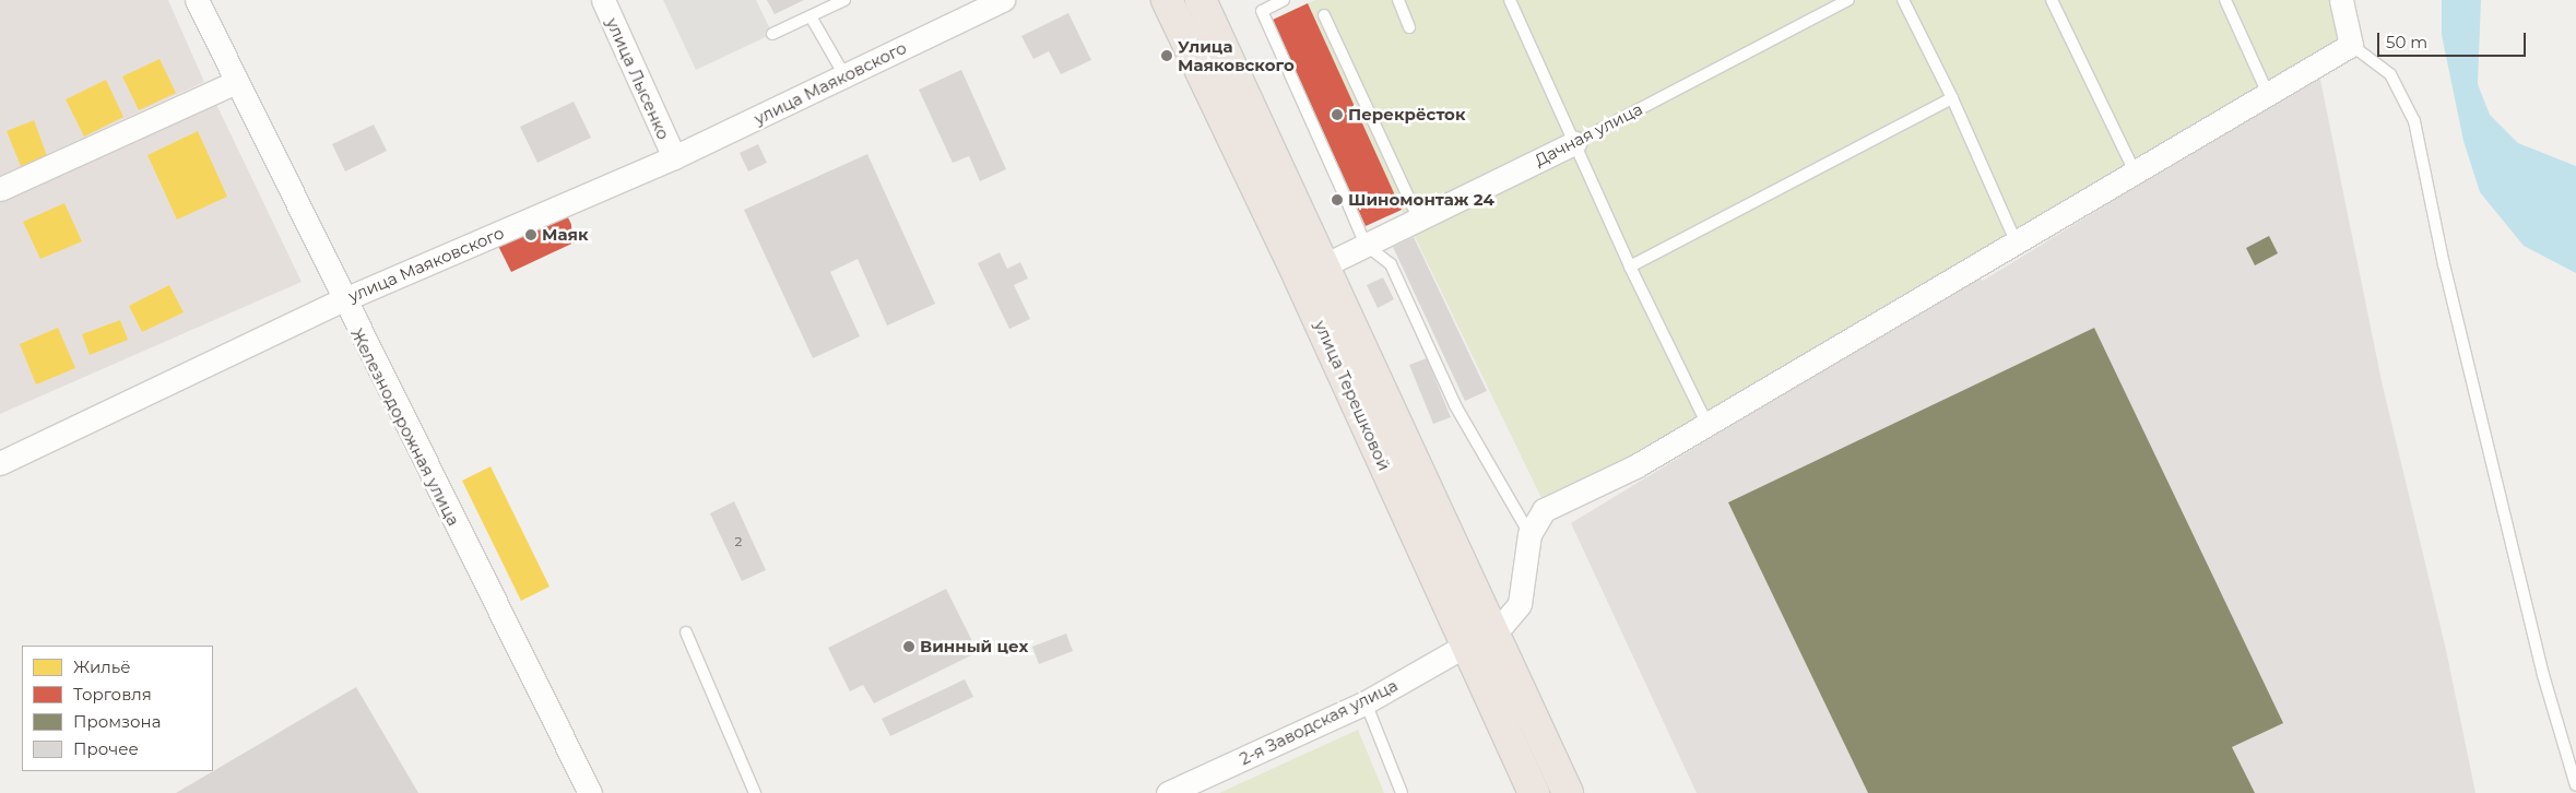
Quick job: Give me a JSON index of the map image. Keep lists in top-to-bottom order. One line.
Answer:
{"streets":{"highway":["улица Терешковой"],"street":["улица Лысенко","улица Маяковского","Дачная улица","Железнодорожная улица","2-я Заводская улица"]},"crossings":[["улица Лысенко","улица Маяковского"],["улица Маяковского","Железнодорожная улица"],["Дачная улица","улица Терешковой"],["улица Терешковой","2-я Заводская улица"]],"places":["Улица Маяковского","Перекрёсток","Шиномонтаж 24","Маяк","Винный цех"],"house_numbers":["2"],"legend":["Жильё","Торговля","Промзона","Прочее"],"scale_bar":"50 m"}
